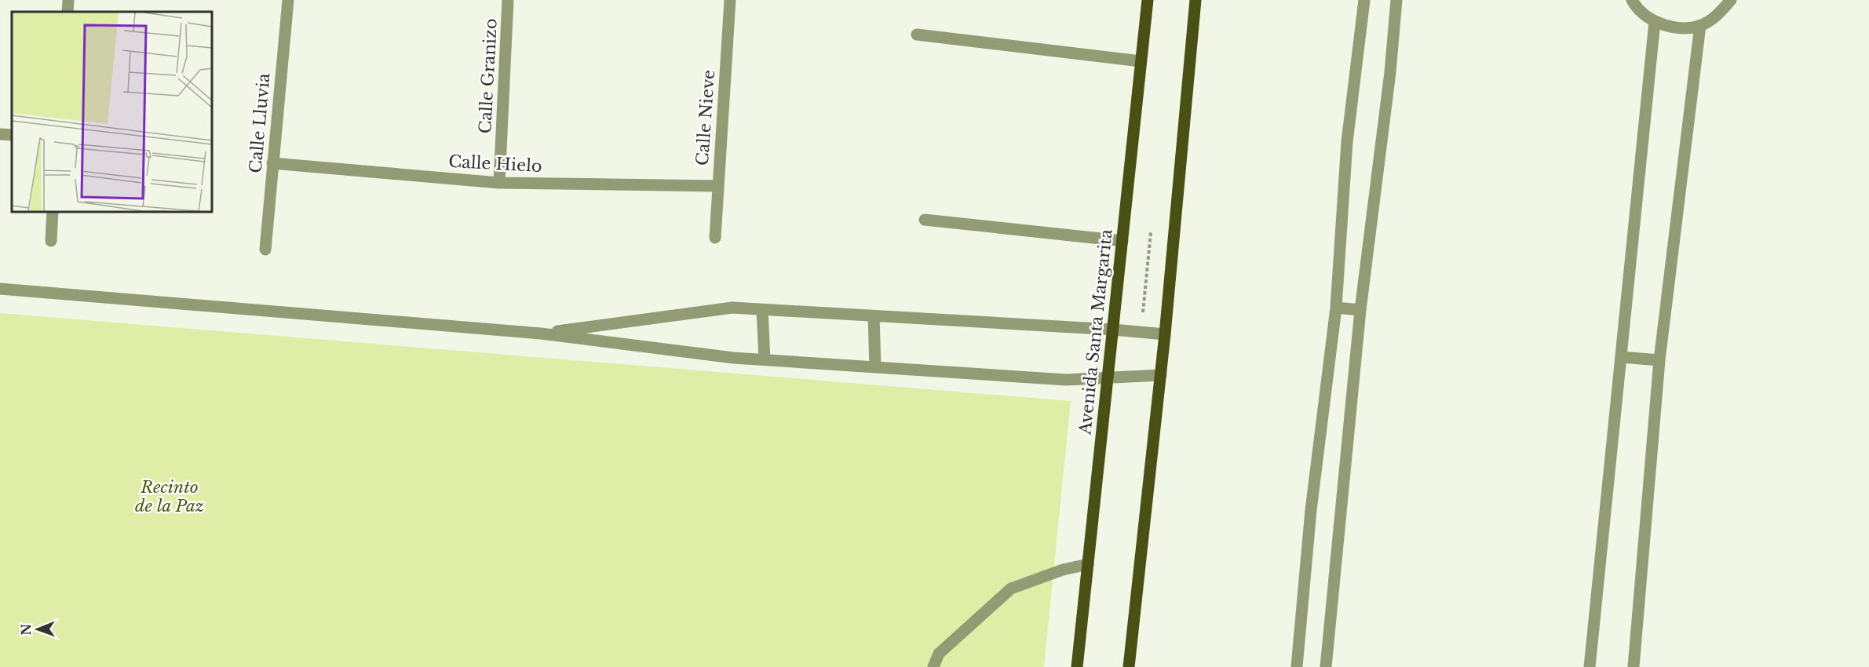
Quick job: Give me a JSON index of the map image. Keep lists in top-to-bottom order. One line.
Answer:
{"streets":{"main road":["Avenida Santa Margarita"],"street":["Calle Granizo","Calle Nieve","Calle Lluvia","Calle Hielo"]},"crossings":[["Calle Granizo","Calle Hielo"],["Calle Nieve","Calle Hielo"],["Calle Lluvia","Calle Hielo"]],"parks":["Recinto de la Paz"],"north":"left"}
